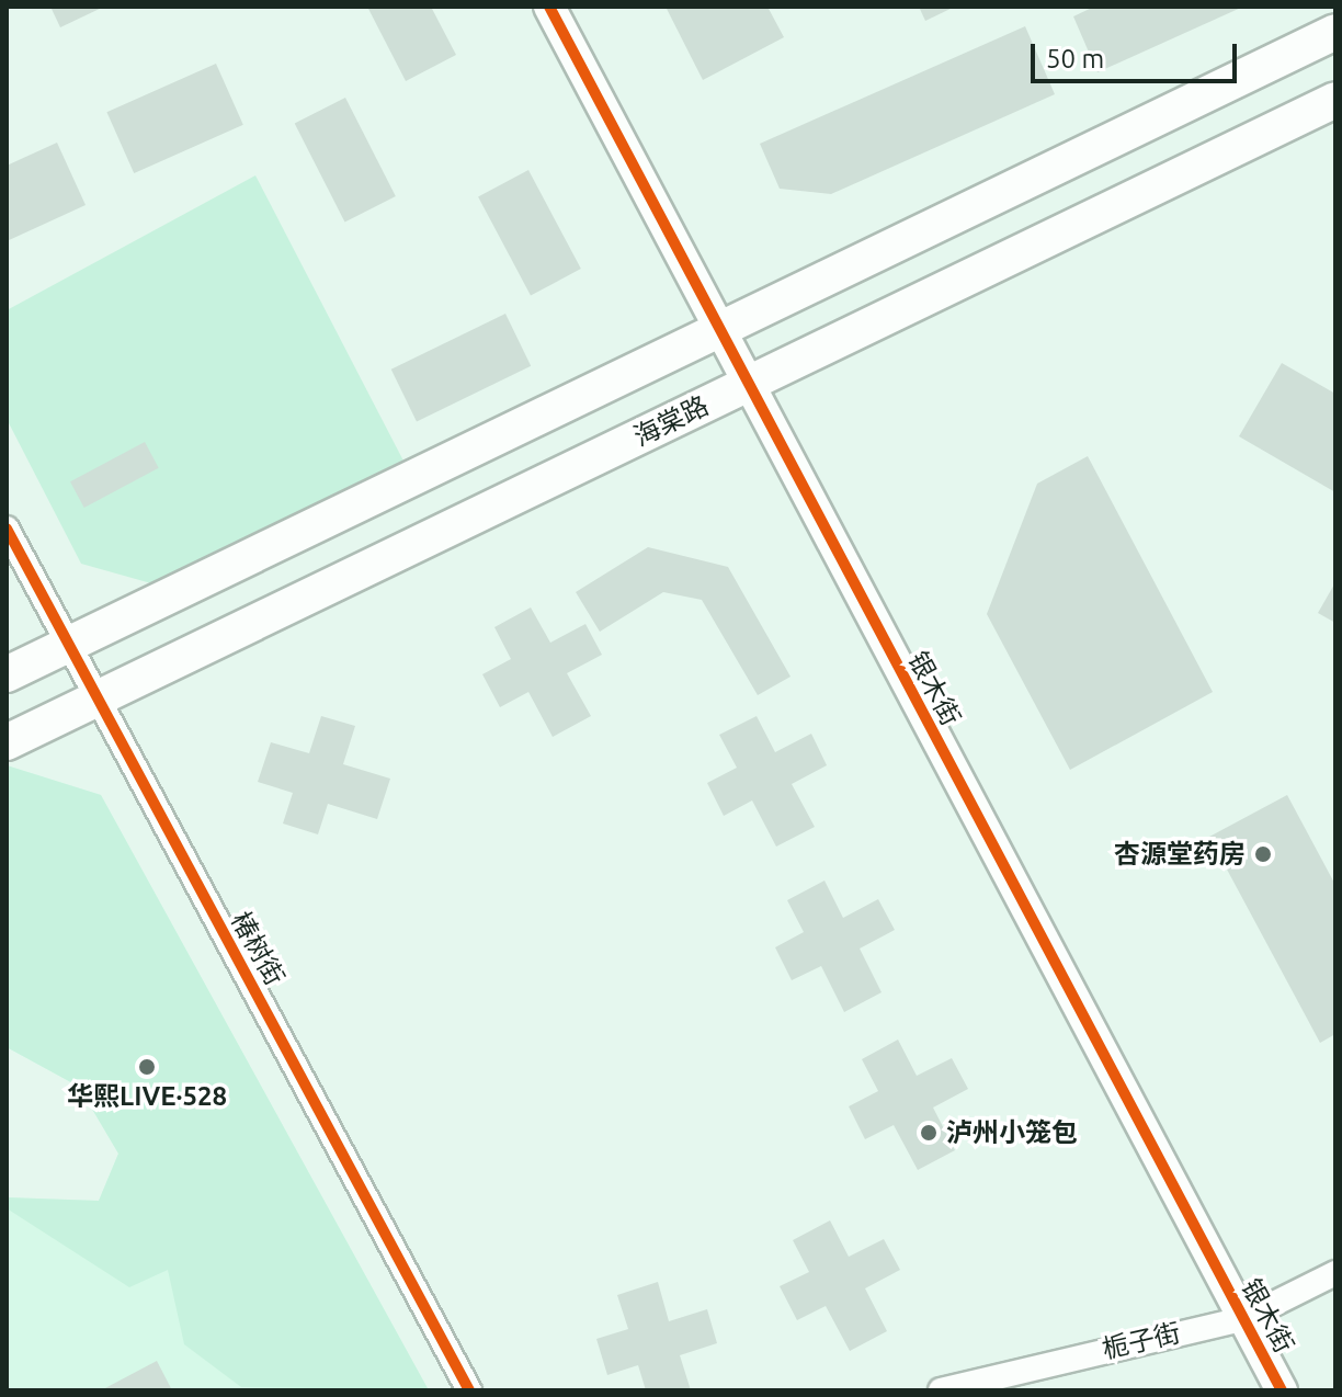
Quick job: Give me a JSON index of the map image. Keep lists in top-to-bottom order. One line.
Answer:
{"streets":{"main road":["海棠路"],"street":["银木街","椿树街","栀子街"]},"crossings":[["海棠路","银木街"],["海棠路","椿树街"],["银木街","栀子街"]],"places":["杏源堂药房","华熙LIVE·528","泸州小笼包"],"scale_bar":"50 m"}
